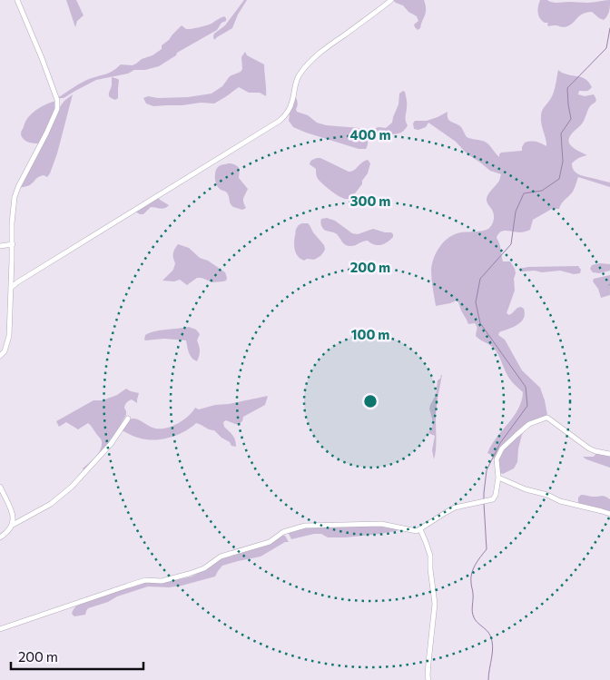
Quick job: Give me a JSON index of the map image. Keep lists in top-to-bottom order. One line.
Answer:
{"scale_bar":"200 m","rings":["400 m","300 m","200 m","100 m"]}
